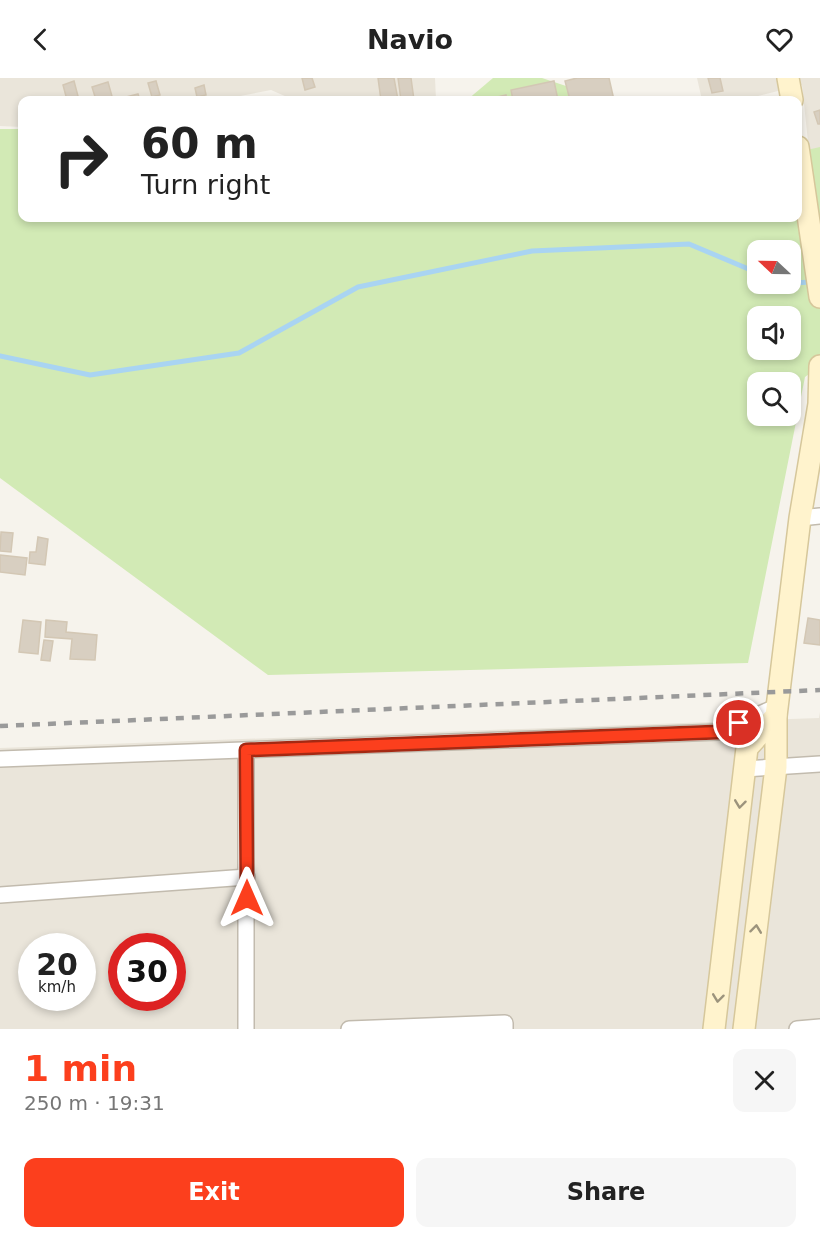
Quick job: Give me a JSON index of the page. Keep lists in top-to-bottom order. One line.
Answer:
{"north":"left","page":{"header":"Navio","turn":["60 m","Turn right"],"speed":"20 km/h","limit":"30","heading":["1 min","250 m · 19:31"],"buttons":["Exit","Share"]}}
